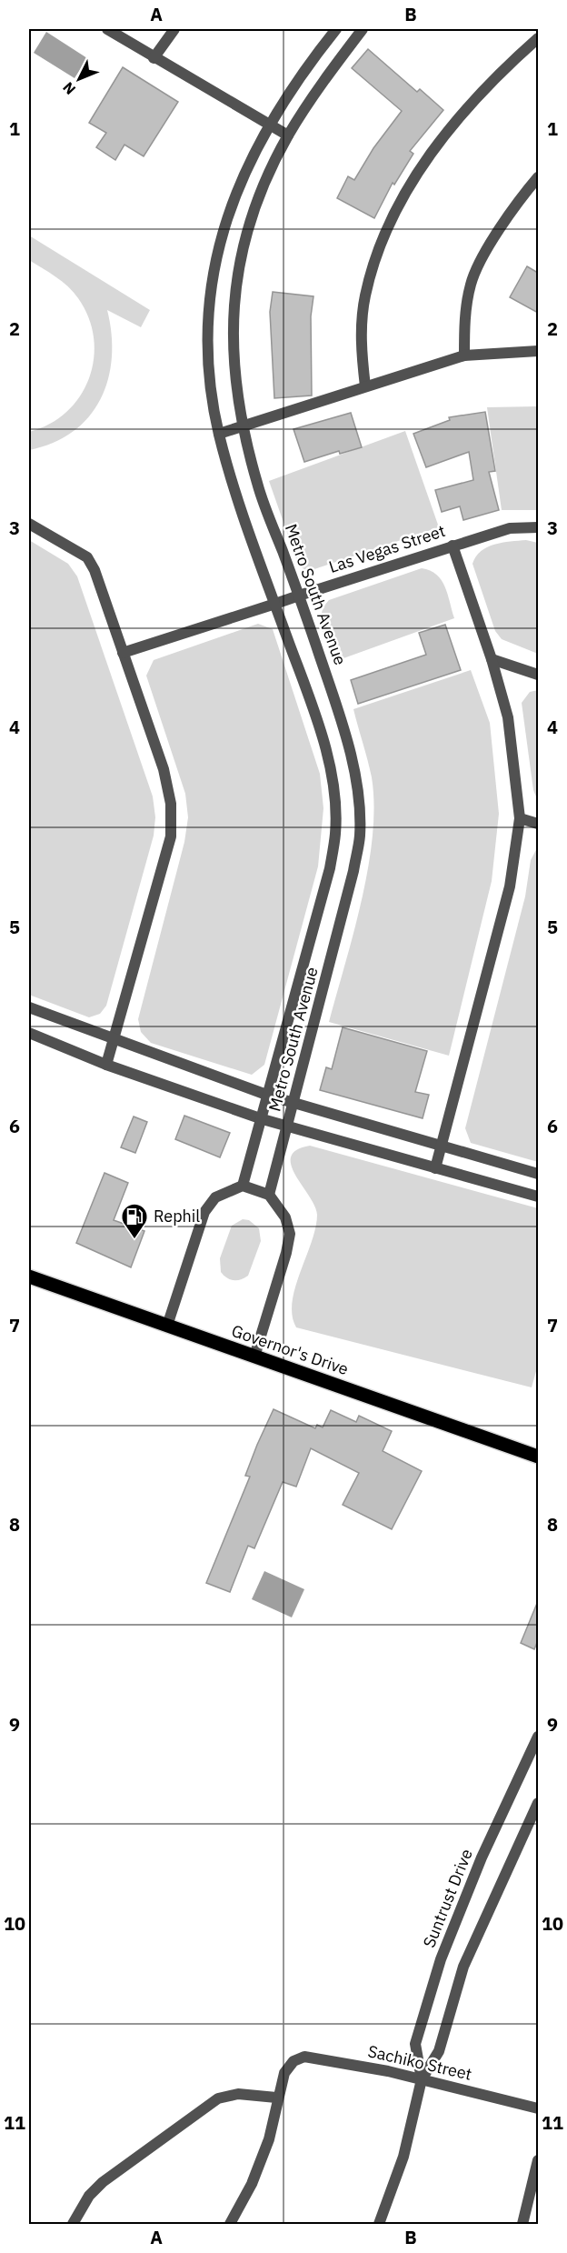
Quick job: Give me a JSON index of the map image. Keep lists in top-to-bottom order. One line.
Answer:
{"streets":{"main road":["Governor's Drive"],"street":["Las Vegas Street","Metro South Avenue","Suntrust Drive","Sachiko Street"]},"crossings":[["Las Vegas Street","Metro South Avenue"],["Suntrust Drive","Sachiko Street"]],"places":{"fuel station":["Rephil"]},"north":"bottom left","grid":{"columns":["A","B"],"rows":["1","2","3","4","5","6","7","8","9","10","11"]}}
